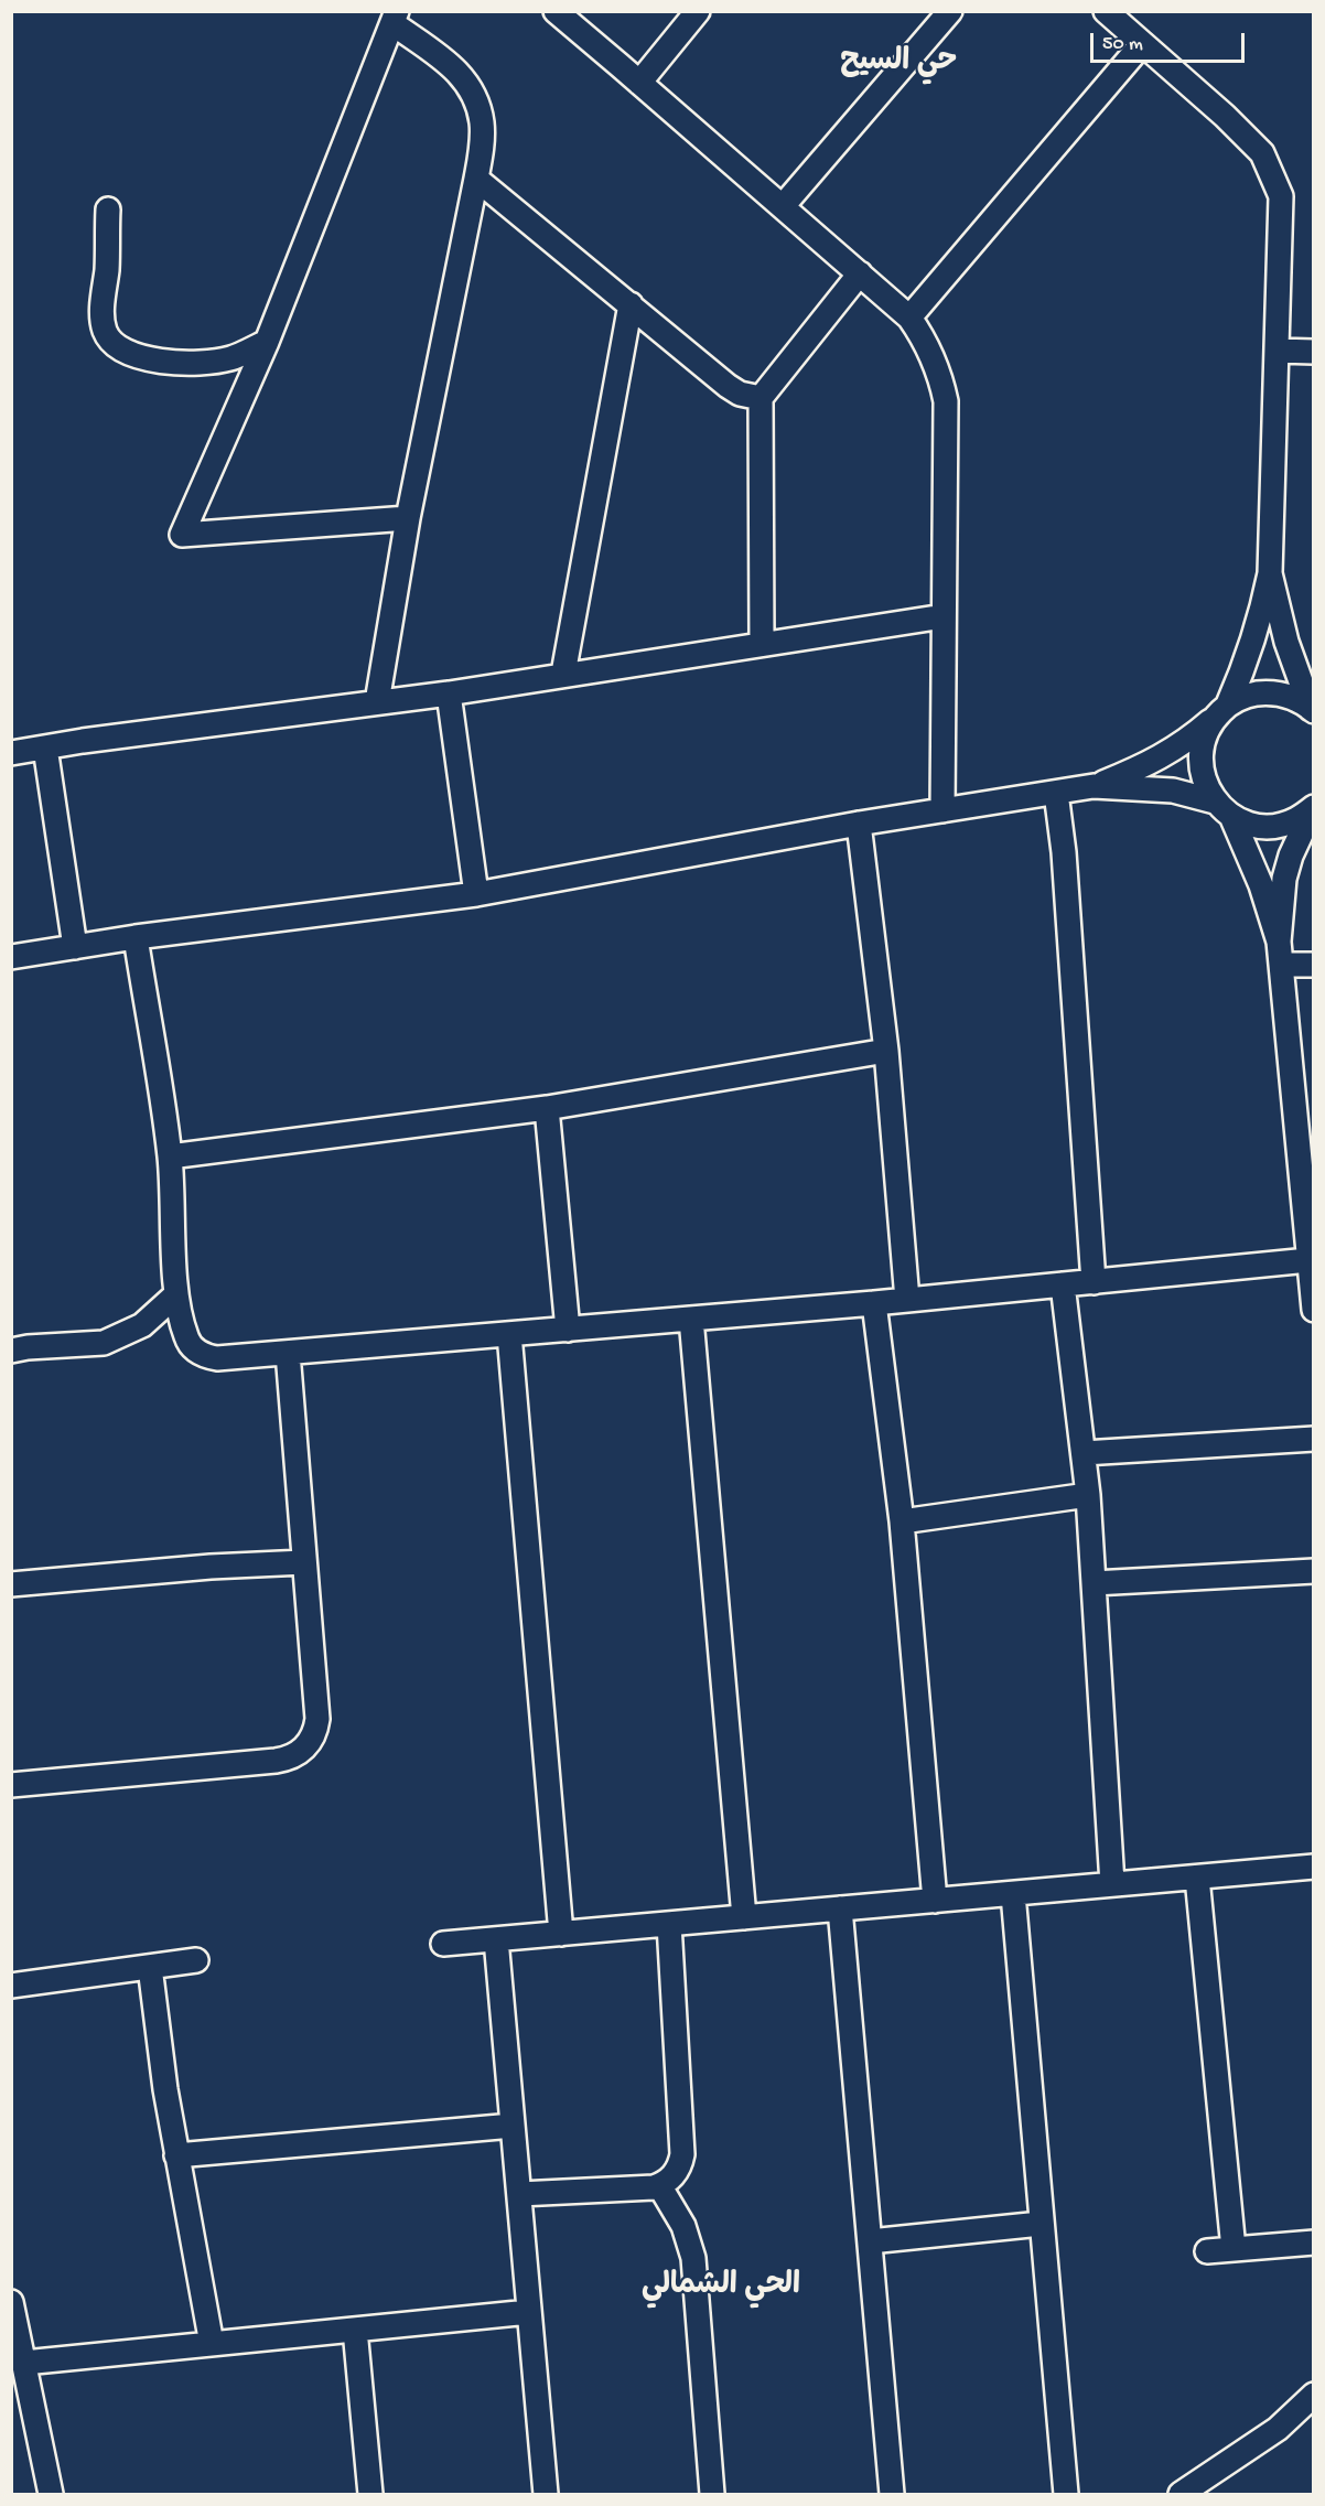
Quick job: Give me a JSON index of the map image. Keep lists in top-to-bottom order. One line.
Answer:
{"districts":["حي السيح","الحي الشمالي"],"scale_bar":"50 m"}
